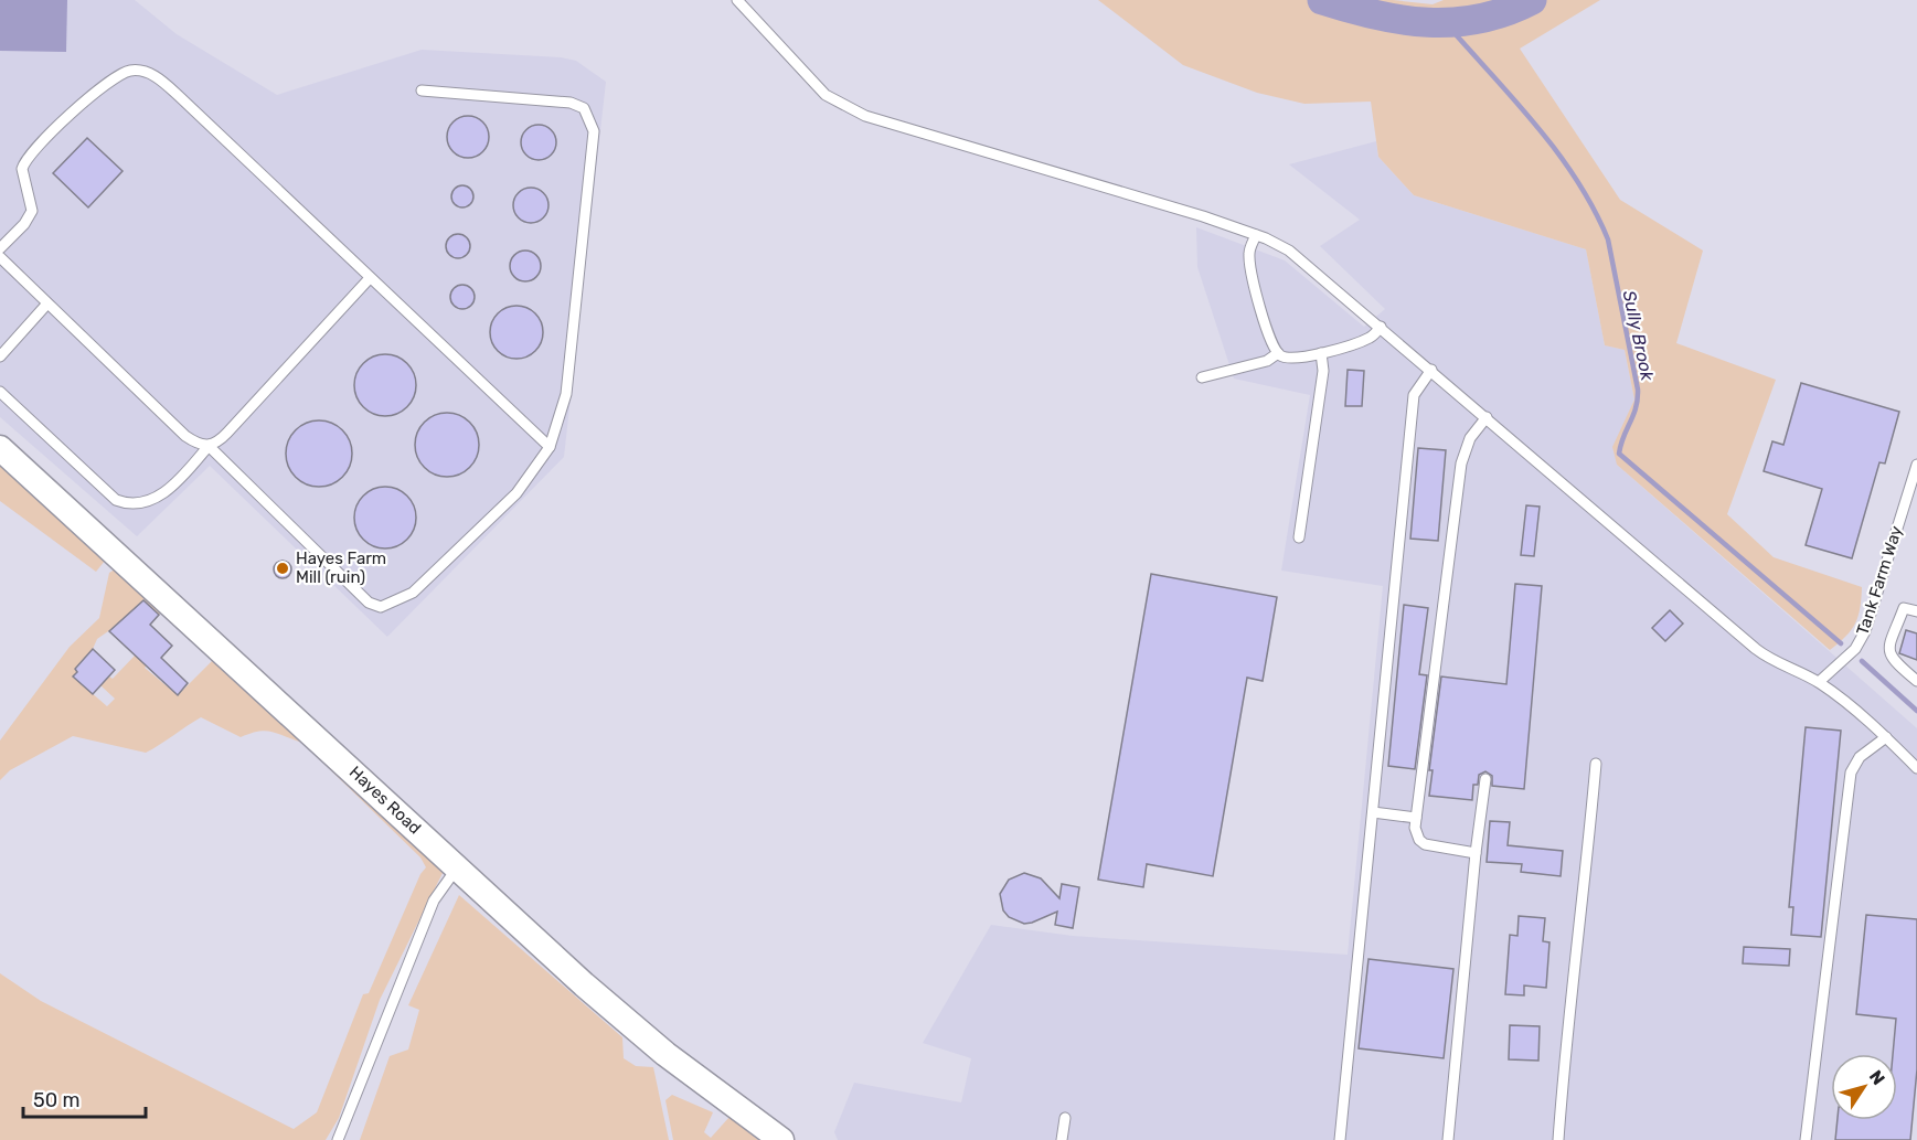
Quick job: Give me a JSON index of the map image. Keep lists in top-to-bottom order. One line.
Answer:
{"streets":{"street":["Hayes Road"],"lane":["Tank Farm Way"]},"water":["Sully Brook"],"places":["Hayes Farm Mill (ruin)"],"scale_bar":"50 m","north":"top right"}
